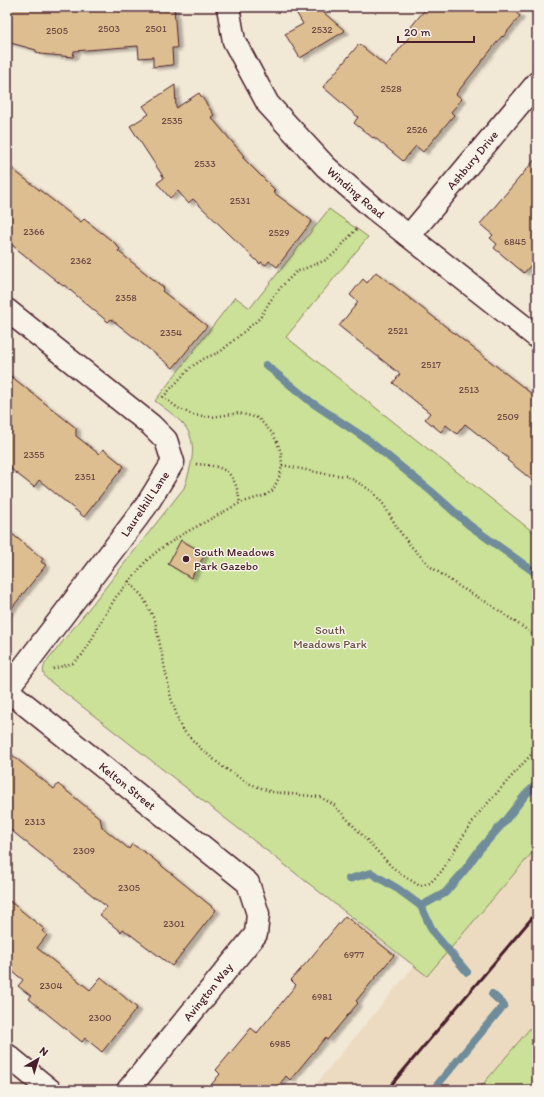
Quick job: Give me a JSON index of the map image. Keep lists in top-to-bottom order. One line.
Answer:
{"streets":{"street":["Ashbury Drive","Winding Road","Laurelhill Lane","Kelton Street","Avington Way"]},"crossings":[["Ashbury Drive","Winding Road"],["Laurelhill Lane","Kelton Street"],["Kelton Street","Avington Way"]],"parks":["South Meadows Park"],"places":["South Meadows Park Gazebo"],"house_numbers":["2503","2501","2532","2505","2528","2535","2526","2533","2531","2366","2529","6845","2362","2358","2521","2354","2517","2513","2509","2355","2351","2313","2309","2305","2301","6977","2304","6981","2300","6985"],"scale_bar":"20 m","north":"top right"}
